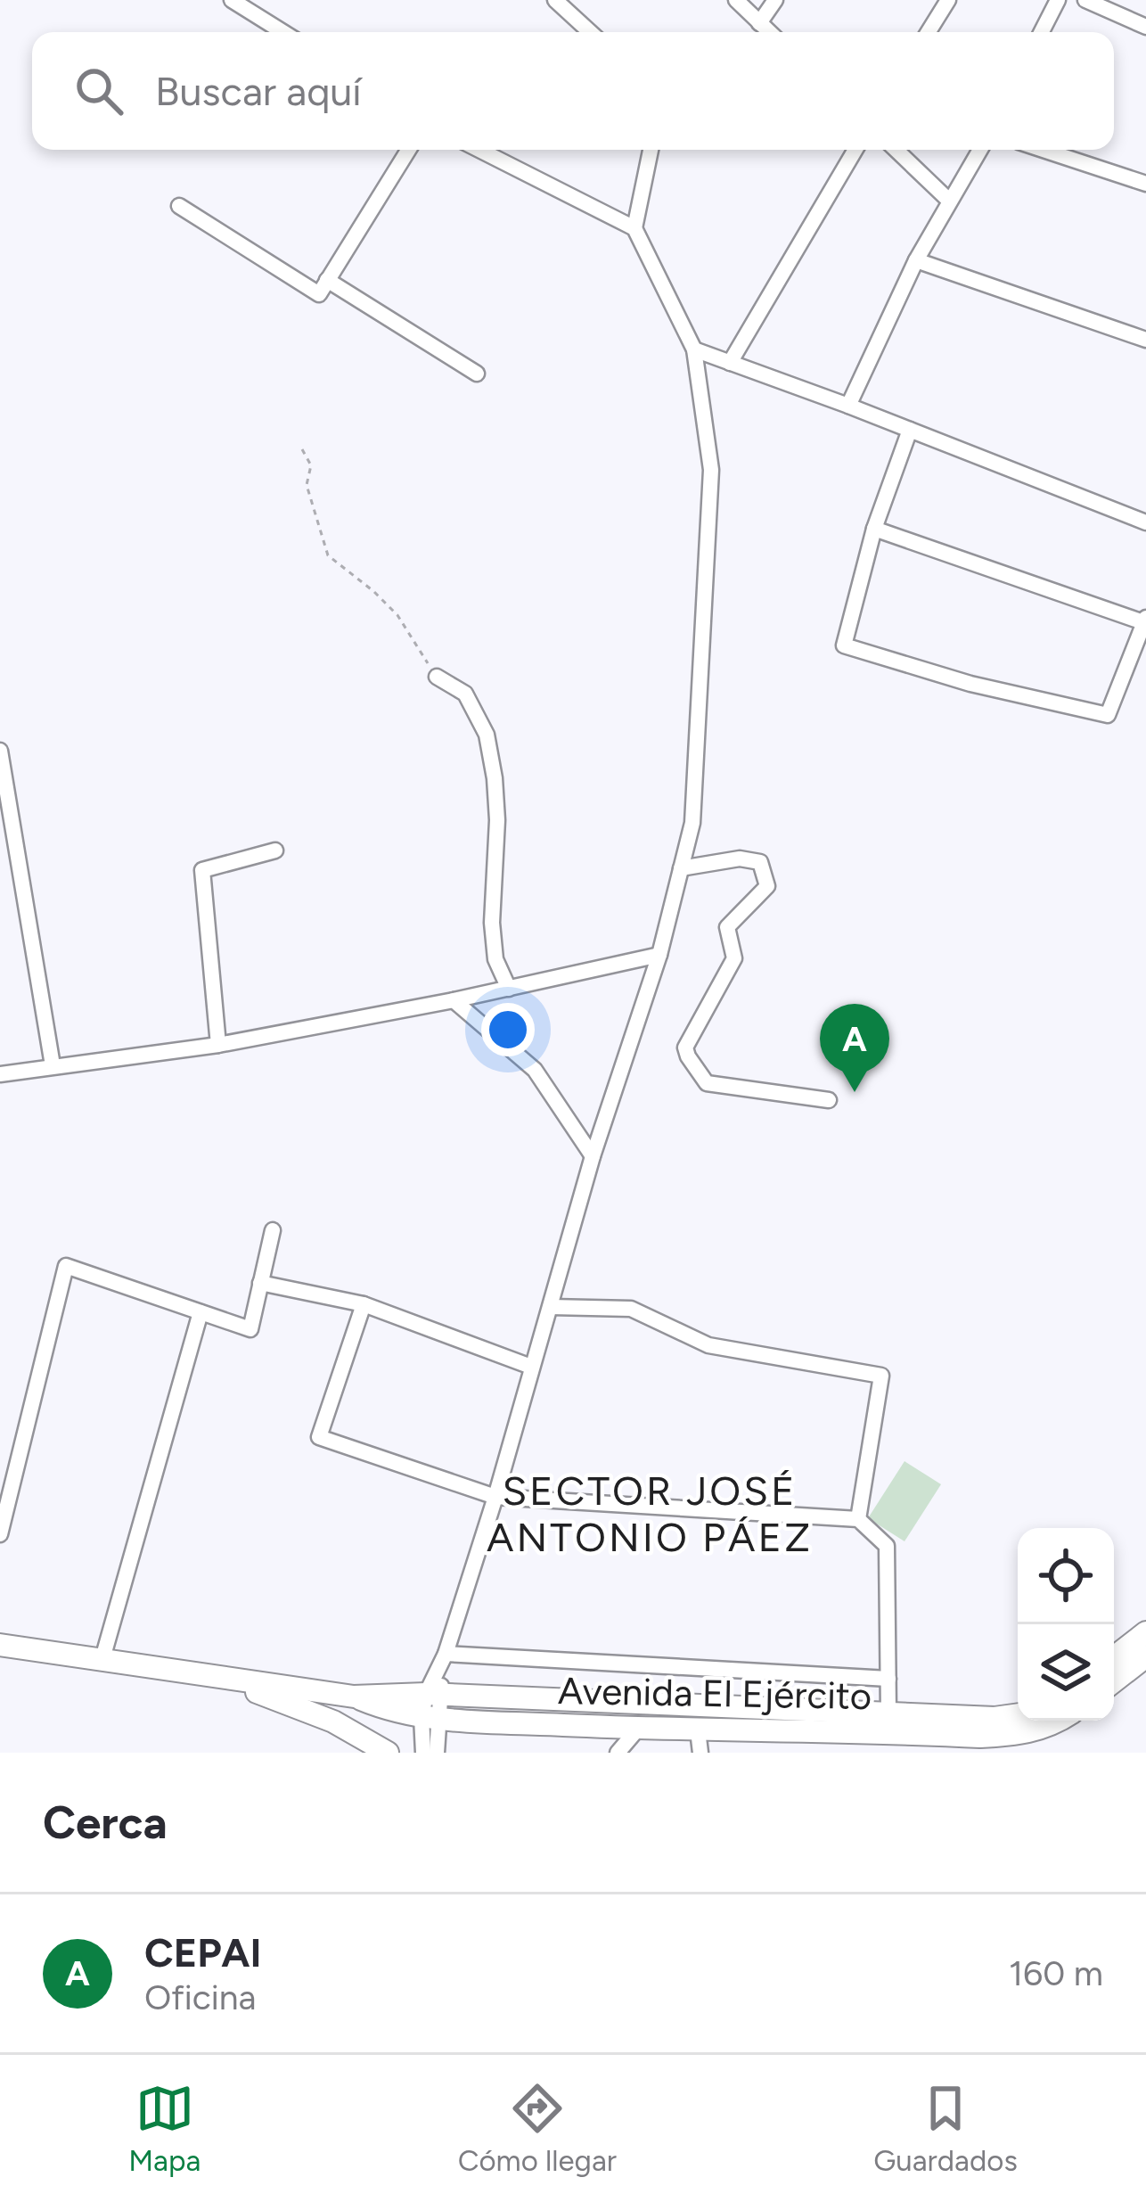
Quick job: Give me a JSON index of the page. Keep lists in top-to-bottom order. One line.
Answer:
{"streets":{"street":["Avenida El Ejército"]},"districts":["SECTOR JOSÉ ANTONIO PÁEZ"],"page":{"search":"Buscar aquí","pins":"A","heading":"Cerca","list":[{"mark":"A","name":"CEPAI","note":"Oficina","value":"160 m"}],"nav":["Mapa","Cómo llegar","Guardados"]}}
